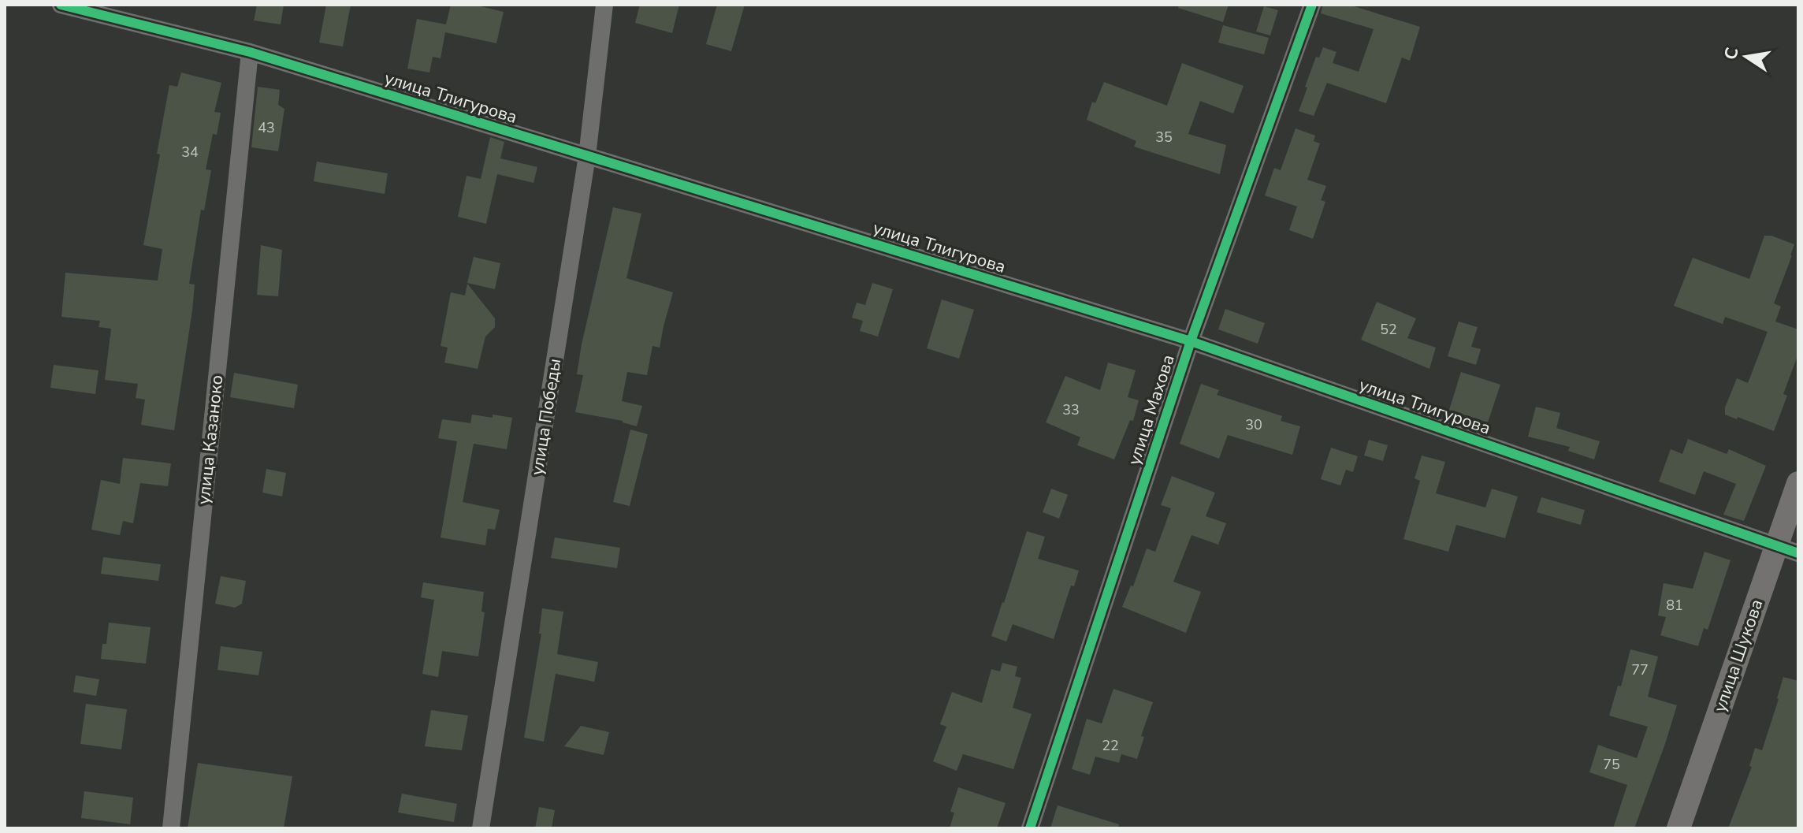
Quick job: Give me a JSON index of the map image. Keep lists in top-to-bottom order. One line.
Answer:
{"streets":{"main road":["улица Шукова"],"street":["улица Тлигурова","улица Махова","улица Победы","улица Казаноко"]},"crossings":[["улица Тлигурова","улица Махова"],["улица Тлигурова","улица Победы"],["улица Тлигурова","улица Казаноко"],["улица Тлигурова","улица Шукова"]],"house_numbers":["43","35","34","52","33","30","81","77","22","75"],"north":"left"}
